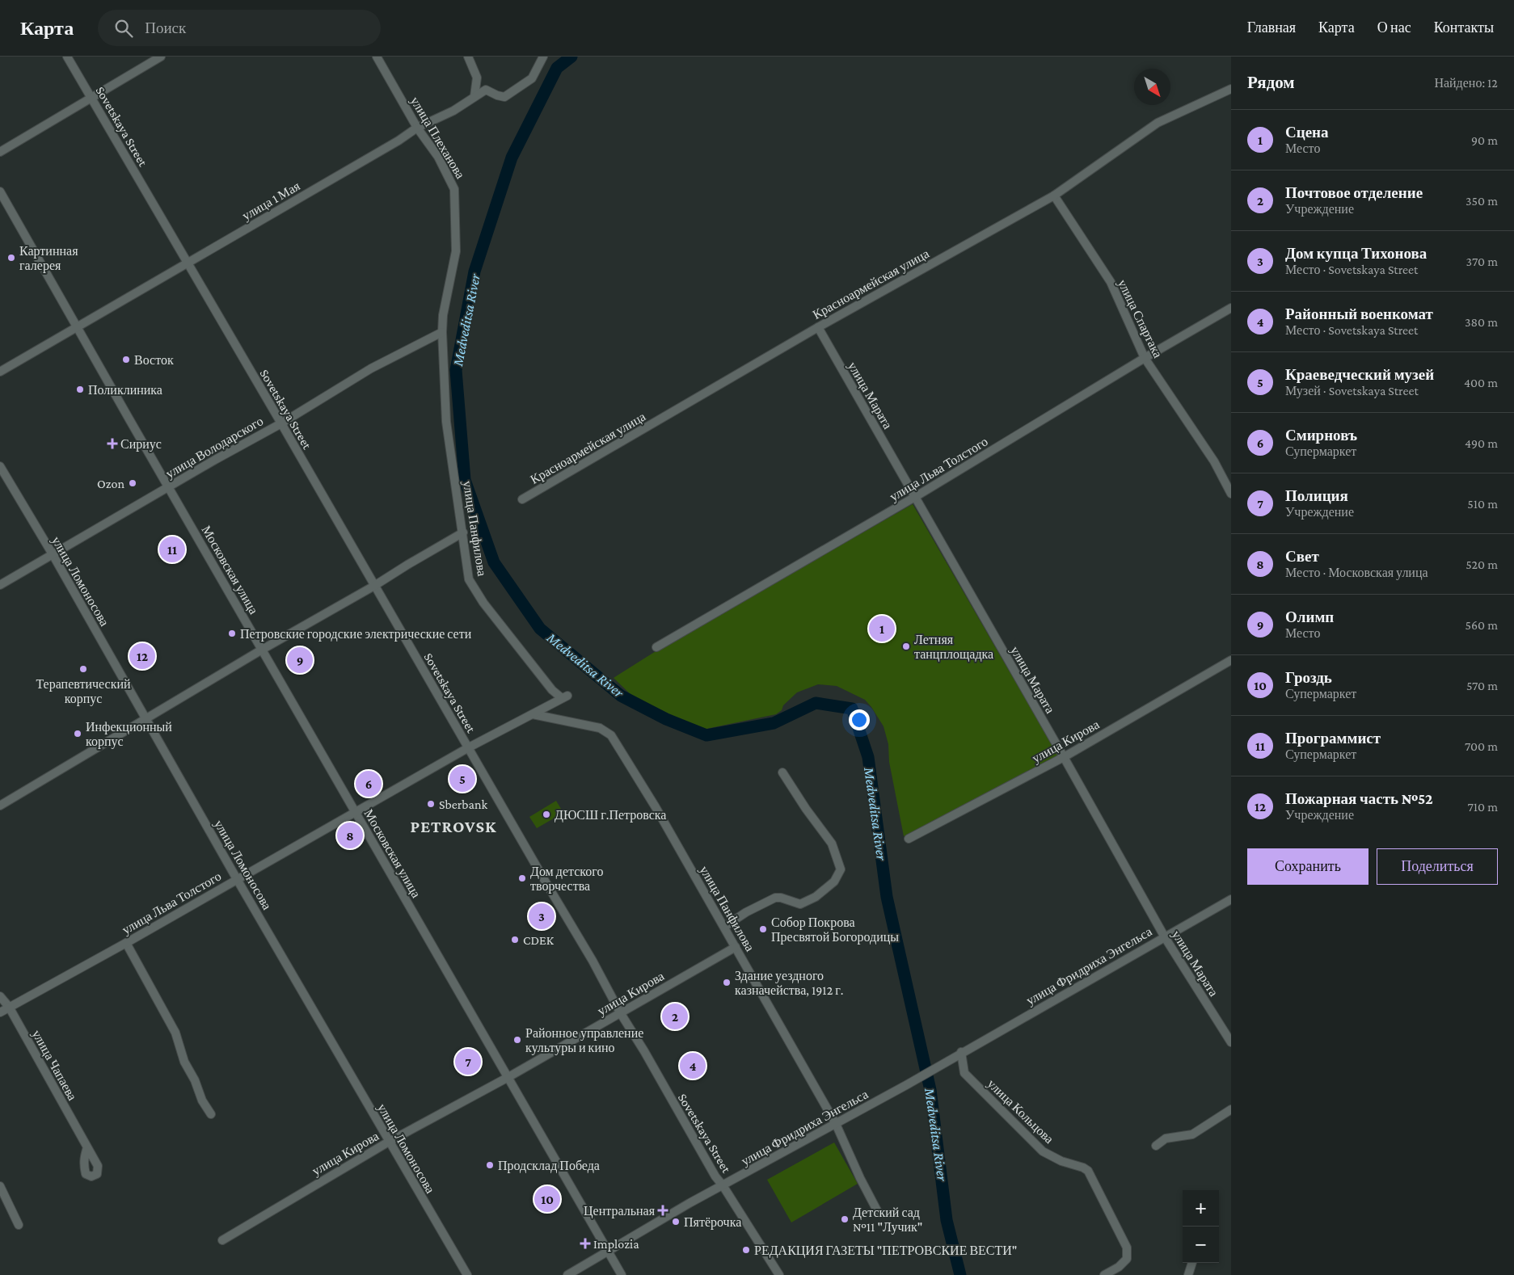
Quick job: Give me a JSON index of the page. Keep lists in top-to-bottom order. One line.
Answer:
{"streets":{"street":["Sovetskaya Street","улица Плеханова","улица 1 Мая","Красноармейская улица","улица Спартака","улица Марата","улица Володарского","улица Льва Толстого","улица Панфилова","Московская улица","улица Ломоносова","улица Кирова","улица Фридриха Энгельса","улица Чапаева","улица Кольцова"]},"crossings":[["Sovetskaya Street","улица 1 Мая"],["Sovetskaya Street","улица Володарского"],["Sovetskaya Street","улица Льва Толстого"],["Sovetskaya Street","улица Кирова"],["Sovetskaya Street","улица Фридриха Энгельса"],["улица Плеханова","улица 1 Мая"],["улица Плеханова","улица Володарского"],["улица Плеханова","улица Панфилова"],["улица 1 Мая","Московская улица"],["Красноармейская улица","улица Спартака"],["Красноармейская улица","улица Марата"],["улица Спартака","улица Льва Толстого"],["улица Марата","улица Льва Толстого"],["улица Марата","улица Кирова"],["улица Марата","улица Фридриха Энгельса"],["улица Володарского","улица Панфилова"],["улица Володарского","Московская улица"],["улица Володарского","улица Ломоносова"],["улица Льва Толстого","улица Панфилова"],["улица Льва Толстого","Московская улица"],["улица Льва Толстого","улица Ломоносова"],["улица Льва Толстого","улица Чапаева"],["улица Панфилова","улица Кирова"],["улица Панфилова","улица Фридриха Энгельса"],["Московская улица","улица Кирова"],["Московская улица","улица Фридриха Энгельса"],["улица Ломоносова","улица Кирова"],["улица Фридриха Энгельса","улица Кольцова"]],"districts":["PETROVSK"],"water":["Medveditsa River"],"places":{"other":["Картинная галерея","Восток","Поликлиника","Ozon","Петровские городские электрические сети","Летняя танцплощадка","Терапевтический корпус","Инфекционный корпус","Sberbank","ДЮСШ г.Петровска","Дом детского творчества","Собор Покрова Пресвятой Богородицы","CDEK","Здание уездного казначейства, 1912 г.","Районное управление культуры и кино","Продсклад Победа","Детский сад №11 \"Лучик\"","Пятёрочка","РЕДАКЦИЯ ГАЗЕТЫ \"ПЕТРОВСКИЕ ВЕСТИ\""],"health":["Сириус","Центральная","Implozia"]},"north":"bottom right","page":{"header":"Карта","search":"Поиск","nav":["Главная","Карта","О нас","Контакты"],"heading":["Рядом","Найдено: 12"],"list":[{"mark":"1","name":"Сцена","note":"Место","value":"90 m"},{"mark":"2","name":"Почтовое отделение","note":"Учреждение","value":"350 m"},{"mark":"3","name":"Дом купца Тихонова","note":"Место · Sovetskaya Street","value":"370 m"},{"mark":"4","name":"Районный военкомат","note":"Место · Sovetskaya Street","value":"380 m"},{"mark":"5","name":"Краеведческий музей","note":"Музей · Sovetskaya Street","value":"400 m"},{"mark":"6","name":"Смирновъ","note":"Супермаркет","value":"490 m"},{"mark":"7","name":"Полиция","note":"Учреждение","value":"510 m"},{"mark":"8","name":"Свет","note":"Место · Московская улица","value":"520 m"},{"mark":"9","name":"Олимп","note":"Место","value":"560 m"},{"mark":"10","name":"Гроздь","note":"Супермаркет","value":"570 m"},{"mark":"11","name":"Программист","note":"Супермаркет","value":"700 m"},{"mark":"12","name":"Пожарная часть №52","note":"Учреждение","value":"710 m"}],"pins":["11","1","12","9","5","6","8","3","2","7","4","10"],"buttons":["Сохранить","Поделиться"],"map_buttons":["+","−"]}}
